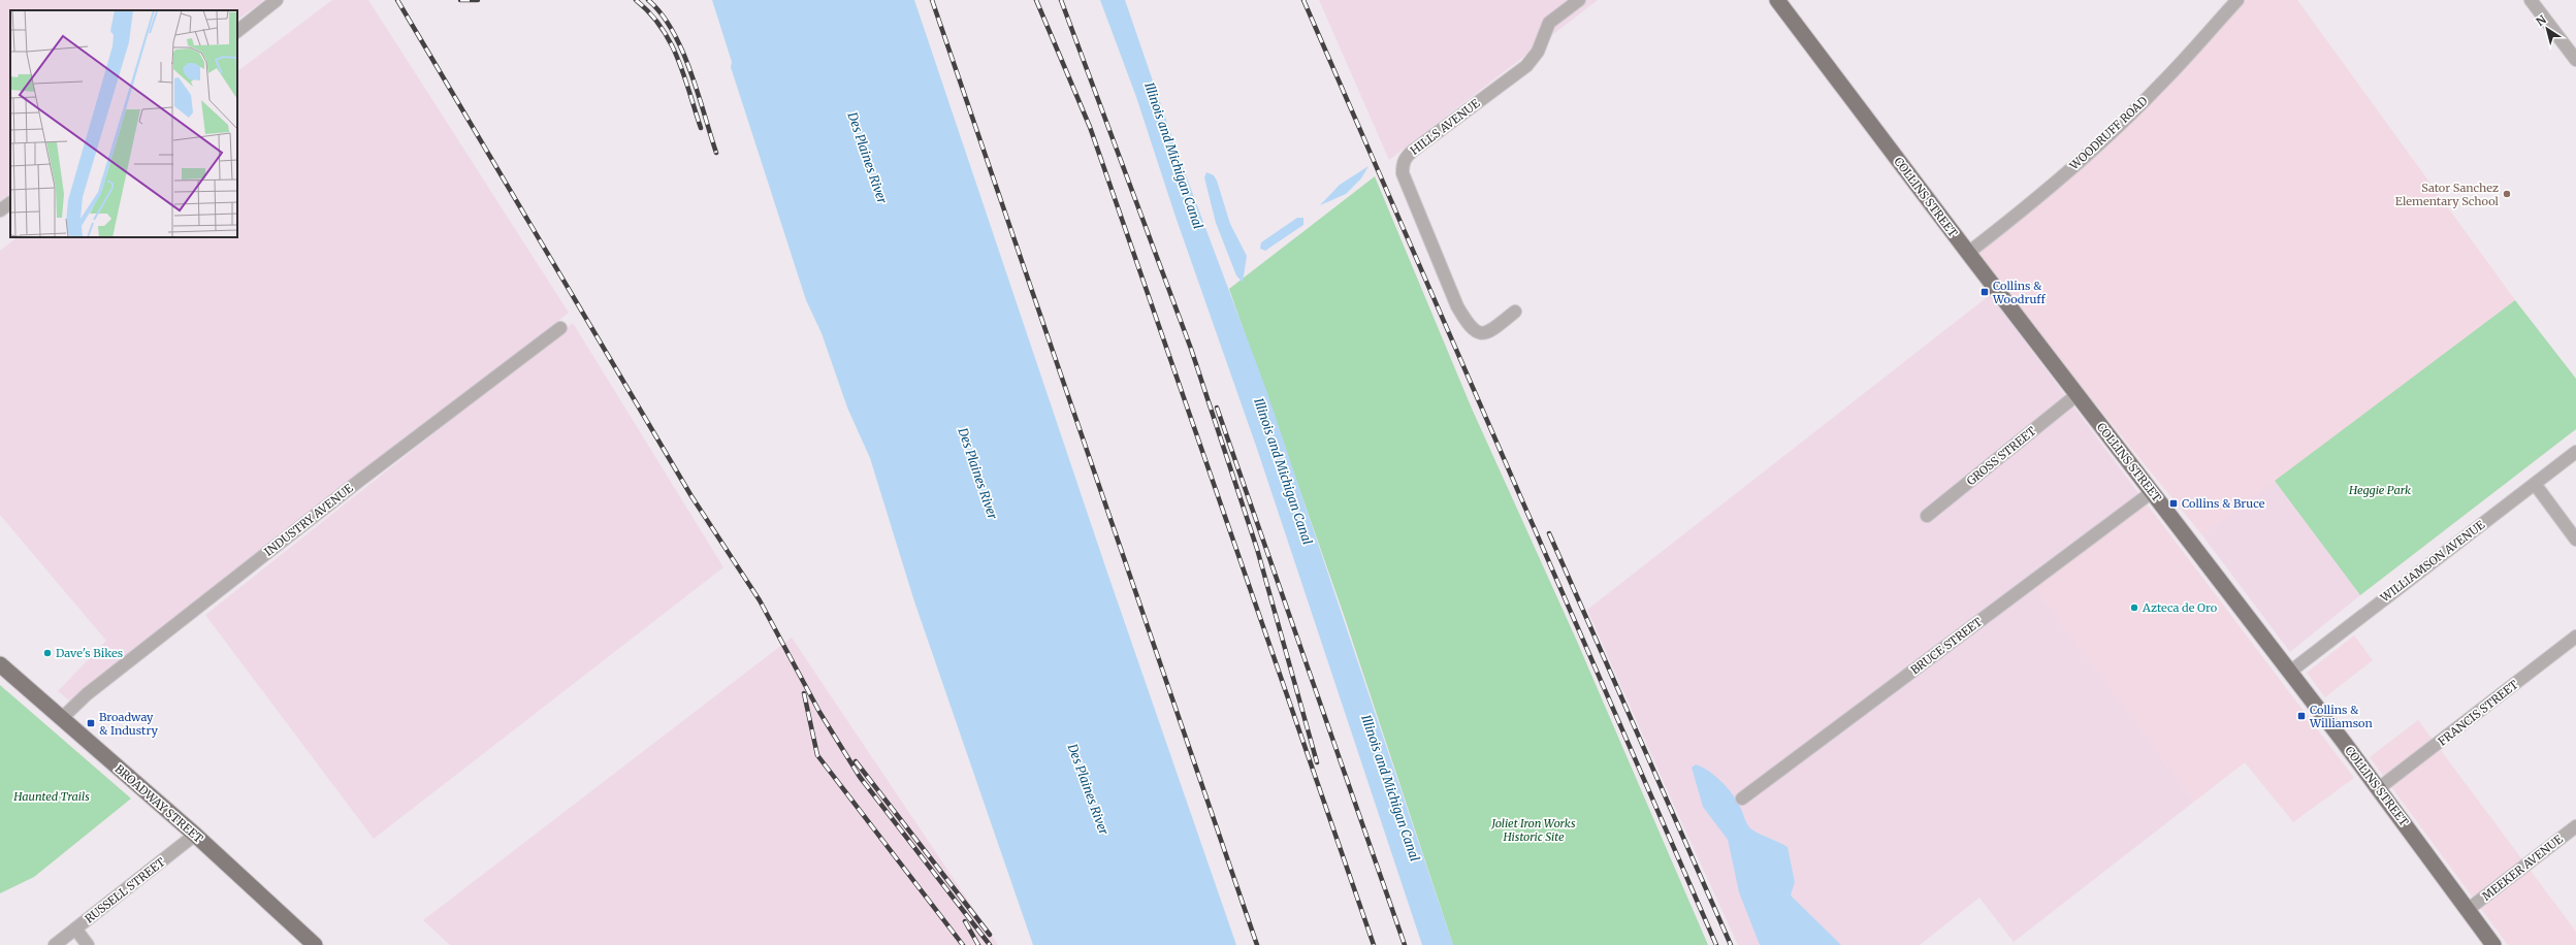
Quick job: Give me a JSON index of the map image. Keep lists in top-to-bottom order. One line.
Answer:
{"streets":{"main road":["COLLINS STREET","BROADWAY STREET"],"street":["HILLS AVENUE","WOODRUFF ROAD","GROSS STREET","INDUSTRY AVENUE","WILLIAMSON AVENUE","BRUCE STREET","FRANCIS STREET","MEEKER AVENUE","RUSSELL STREET"]},"crossings":[["WOODRUFF ROAD","COLLINS STREET"],["COLLINS STREET","GROSS STREET"],["COLLINS STREET","WILLIAMSON AVENUE"],["COLLINS STREET","BRUCE STREET"],["COLLINS STREET","FRANCIS STREET"],["COLLINS STREET","MEEKER AVENUE"],["INDUSTRY AVENUE","BROADWAY STREET"],["BROADWAY STREET","RUSSELL STREET"]],"water":["Illinois and Michigan Canal","Des Plaines River"],"parks":["Heggie Park","Haunted Trails","Joliet Iron Works Historic Site"],"places":{"other":["Sator Sanchez Elementary School","Azteca de Oro","Dave's Bikes"],"transit":["Collins & Woodruff","Collins & Bruce","Collins & Williamson","Broadway & Industry"]},"north":"top left"}
